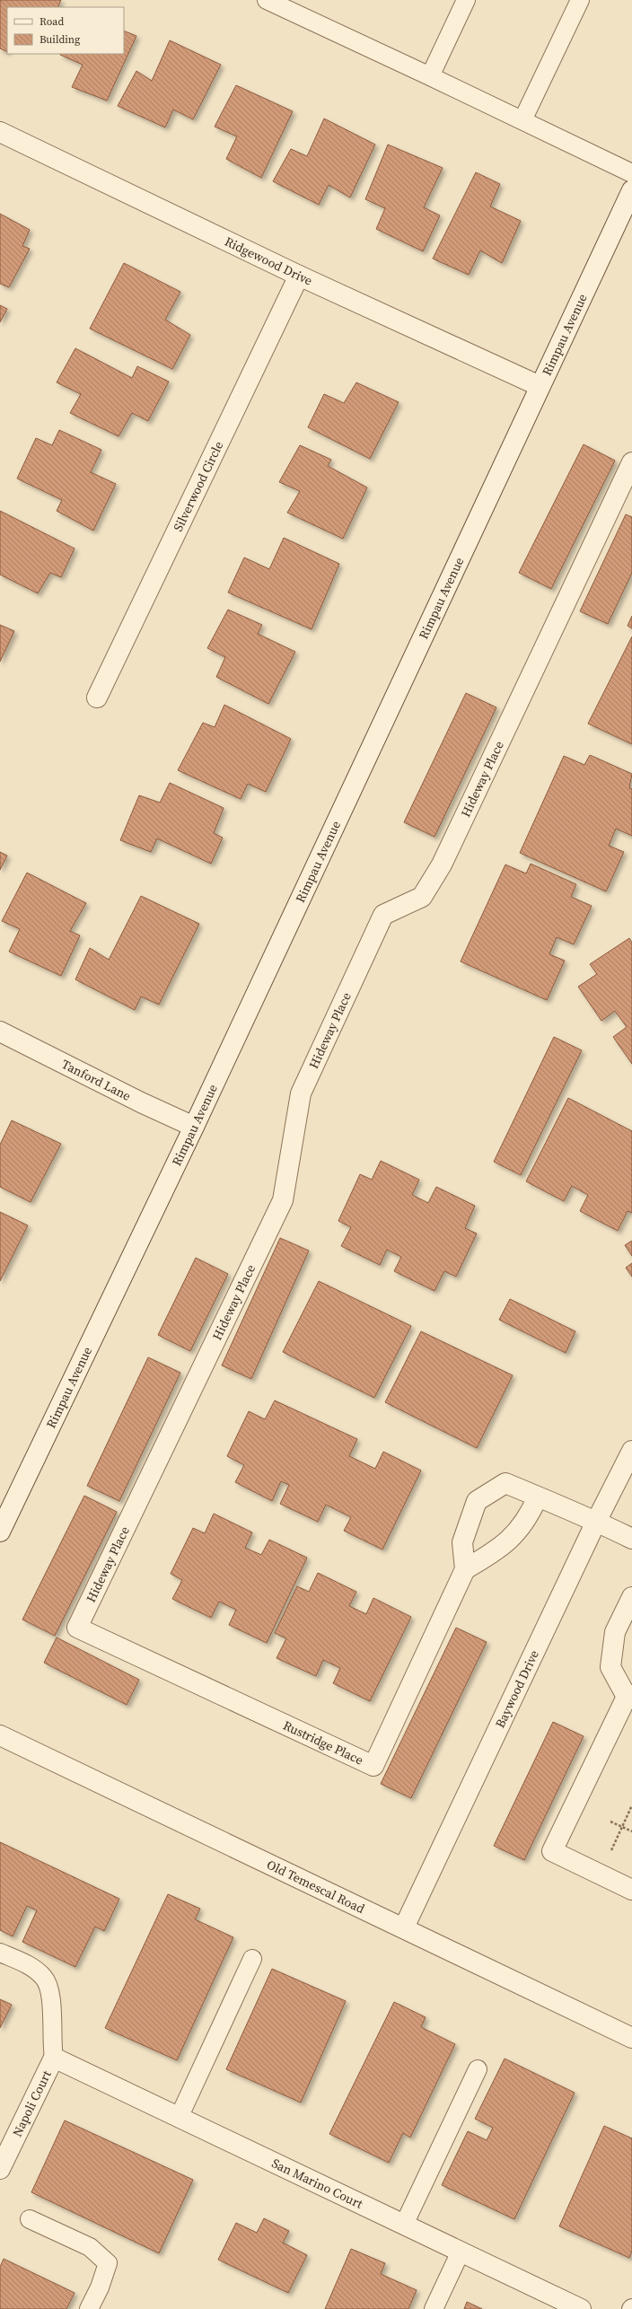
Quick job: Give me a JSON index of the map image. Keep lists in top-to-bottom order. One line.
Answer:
{"streets":{"street":["Ridgewood Drive","Rimpau Avenue","Silverwood Circle","Hideway Place","Tanford Lane","Baywood Drive","Rustridge Place","Old Temescal Road","Napoli Court","San Marino Court"]},"crossings":[["Ridgewood Drive","Rimpau Avenue"],["Ridgewood Drive","Silverwood Circle"],["Rimpau Avenue","Tanford Lane"],["Hideway Place","Rustridge Place"],["Baywood Drive","Old Temescal Road"],["Napoli Court","San Marino Court"]],"legend":["Road","Building"]}
